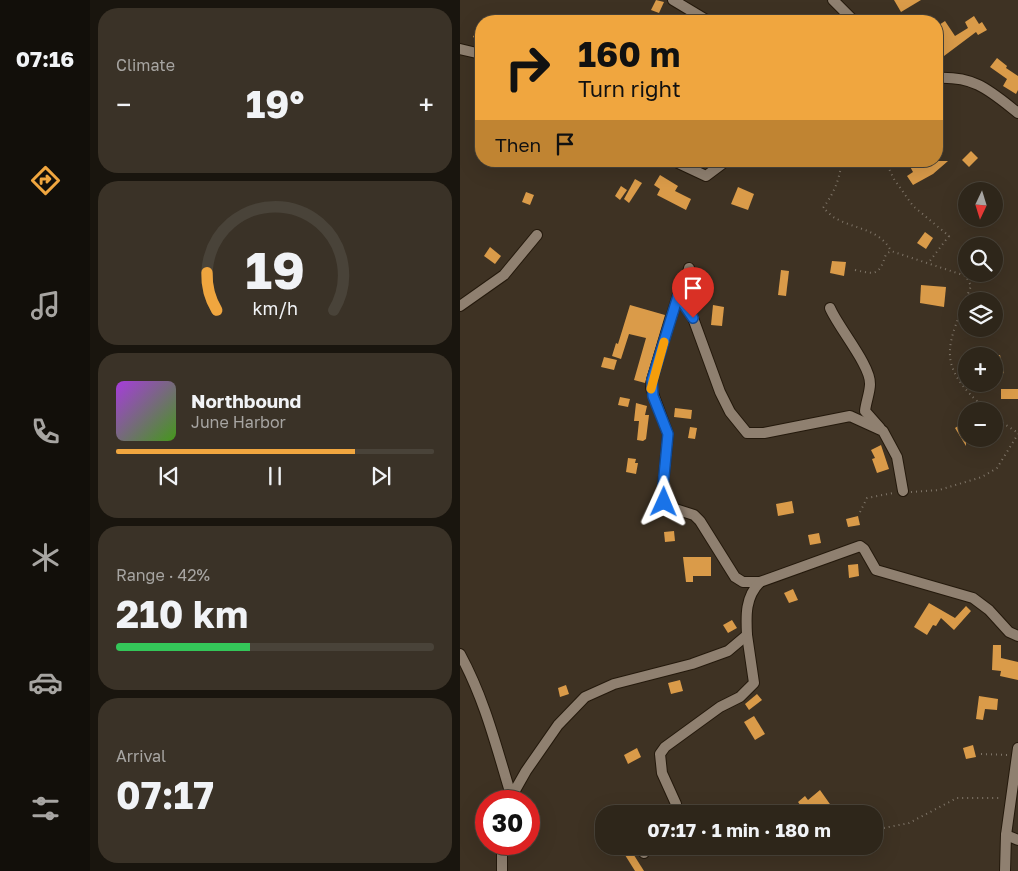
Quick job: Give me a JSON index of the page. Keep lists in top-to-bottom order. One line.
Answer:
{"north":"bottom","page":{"tabs":"07:16","tile":["Climate",["Range · 42%","210 km"],["Arrival","07:17"]],"turn":["160 m","Turn right"],"heat":["−","19°","+"],"then":"Then","map_buttons":["+","−"],"song":["Northbound","June Harbor"],"limit":"30","trip":"07:17 · 1 min · 180 m","gauge":["19","km/h"]}}
